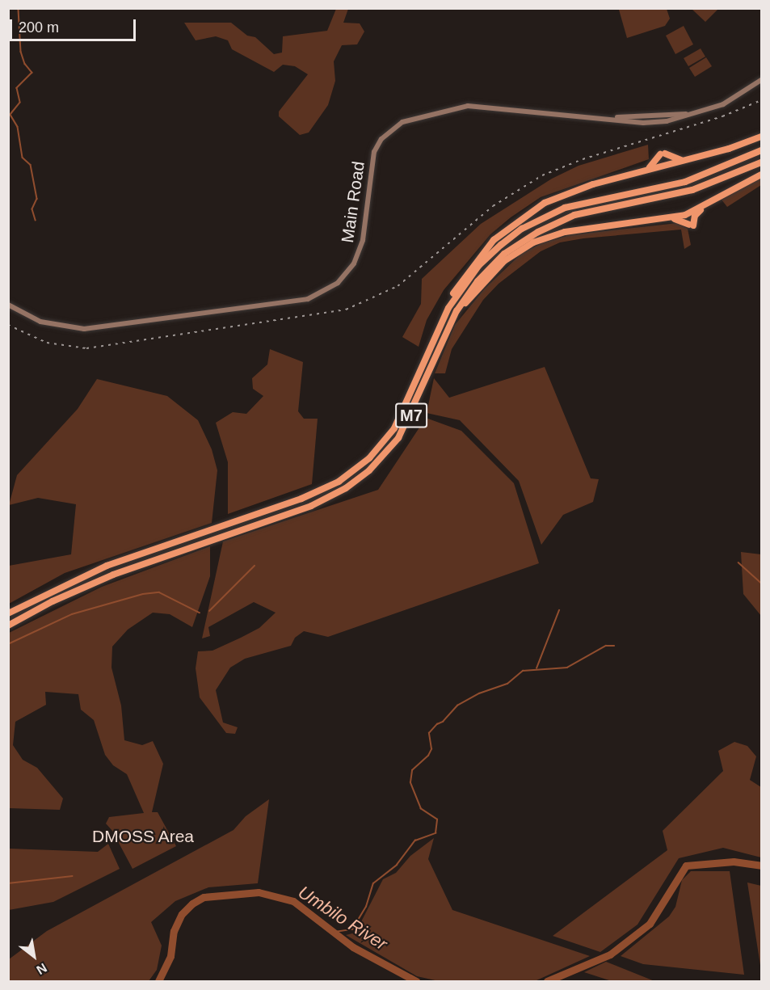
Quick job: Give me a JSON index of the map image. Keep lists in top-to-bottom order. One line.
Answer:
{"streets":{"highway":["M7"],"main road":["Main Road"]},"water":["Umbilo River"],"parks":["DMOSS Area"],"scale_bar":"200 m","north":"bottom right"}
